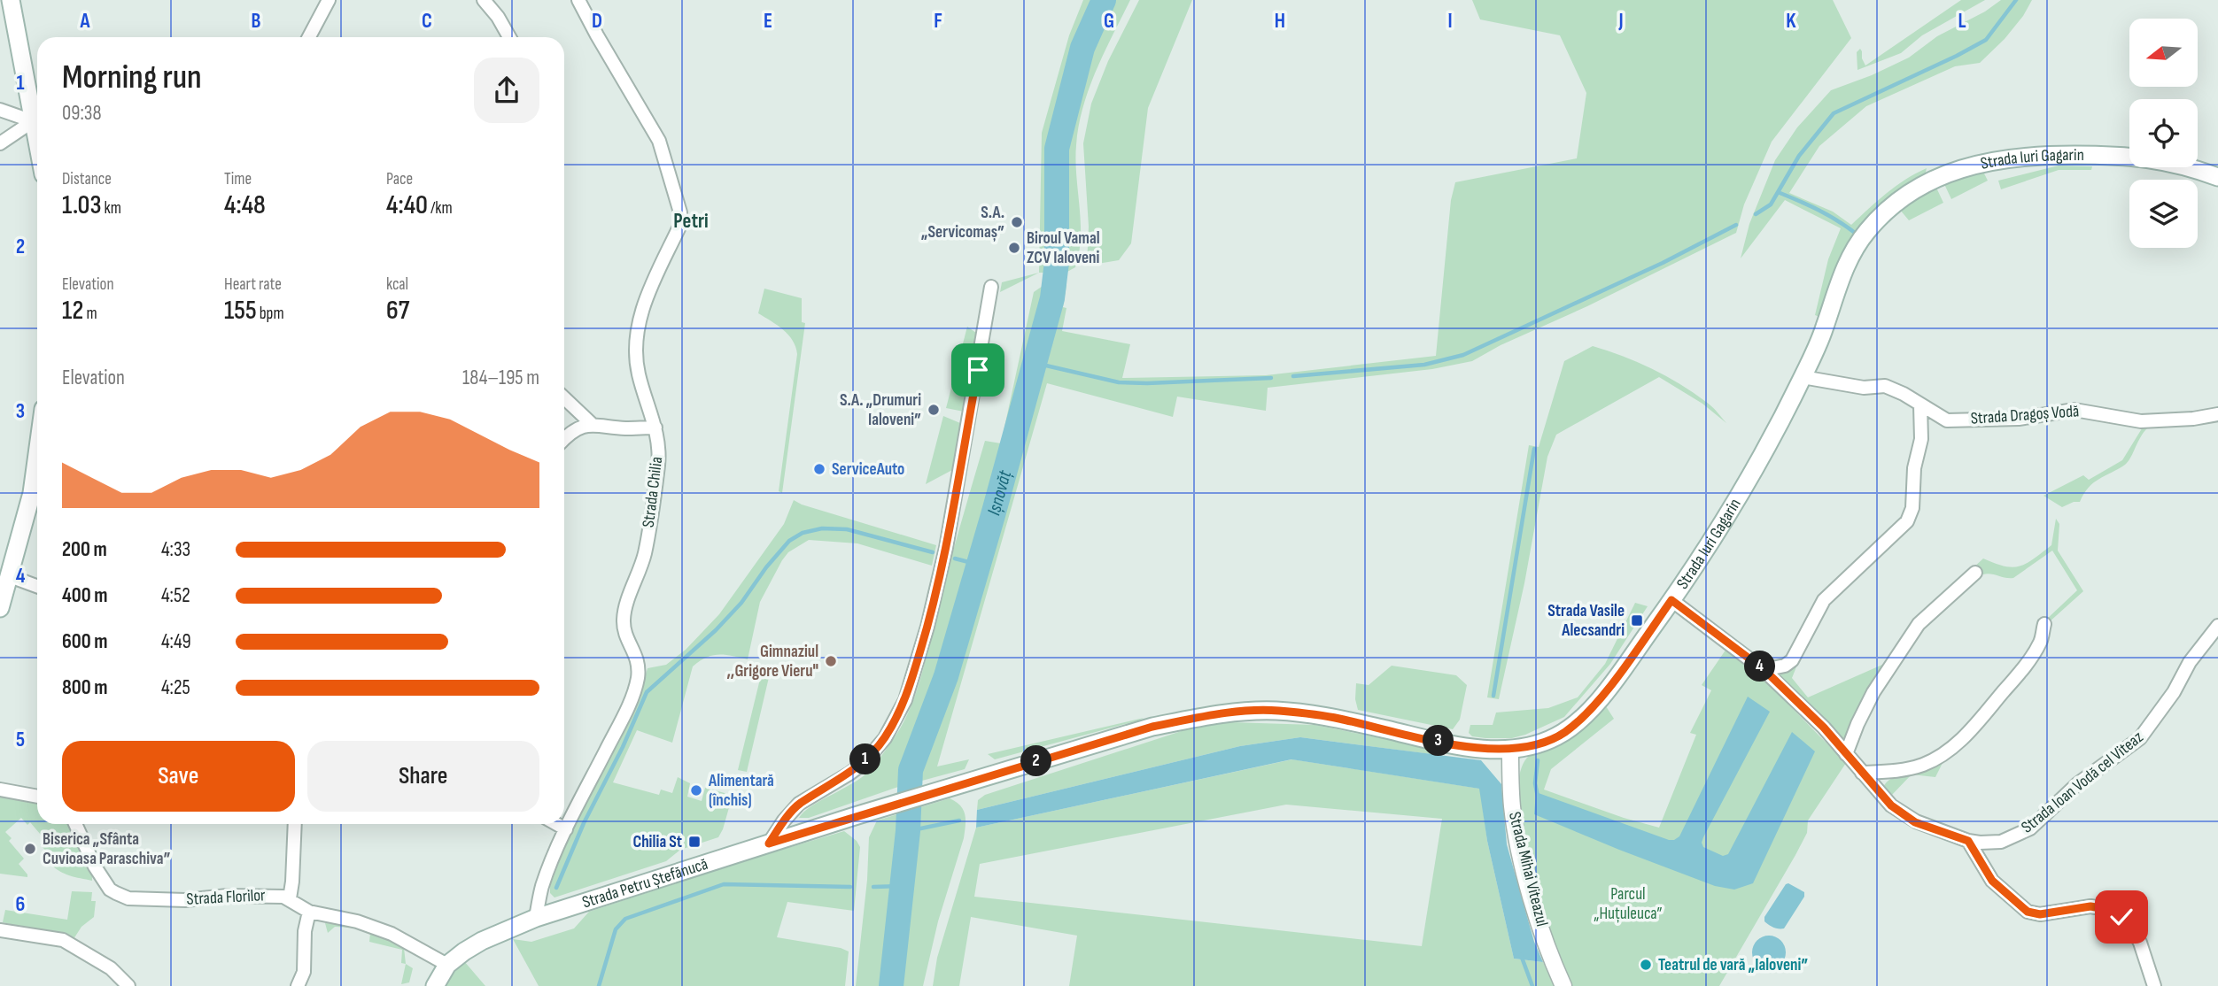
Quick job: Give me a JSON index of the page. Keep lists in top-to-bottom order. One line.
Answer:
{"streets":{"main road":["Strada Iuri Gagarin","Strada Petru Ștefănucă"],"street":["Strada Dragoș Vodă","Strada Chilia","Strada Ioan Vodă cel Viteaz","Strada Mihai Viteazul","Strada Florilor"]},"crossings":[["Strada Iuri Gagarin","Strada Dragoș Vodă"],["Strada Iuri Gagarin","Strada Mihai Viteazul"],["Strada Iuri Gagarin","Strada Petru Ștefănucă"],["Strada Chilia","Strada Petru Ștefănucă"],["Strada Petru Ștefănucă","Strada Florilor"]],"districts":["Petri"],"water":["Ișnovăț"],"parks":["Parcul „Huțuleuca”"],"places":{"other":["S.A. „Servicomaș”","Biroul Vamal ZCV Ialoveni","S.A. „Drumuri Ialoveni”","ServiceAuto","Gimnaziul ,,Grigore Vieru\"","Alimentară (închis)","Biserica „Sfânta Cuvioasa Paraschiva”","Teatrul de vară „Ialoveni”"],"transit":["Strada Vasile Alecsandri","Chilia St"]},"north":"left","page":{"heading":["Morning run","09:38"],"stats":[["Distance","1.03 km"],["Time","4:48"],["Pace","4:40 /km"],["Elevation","12 m"],["Heart rate","155 bpm"],["kcal","67"]],"chart":["Elevation","184–195 m"],"list":[{"name":"200 m","note":"4:33"},{"name":"400 m","note":"4:52"},{"name":"600 m","note":"4:49"},{"name":"800 m","note":"4:25"}],"pins":["4","3","1","2"],"buttons":["Save","Share"]},"grid":{"columns":["A","B","C","D","E","F","G","H","I","J","K","L"],"rows":["1","2","3","4","5","6"]}}
